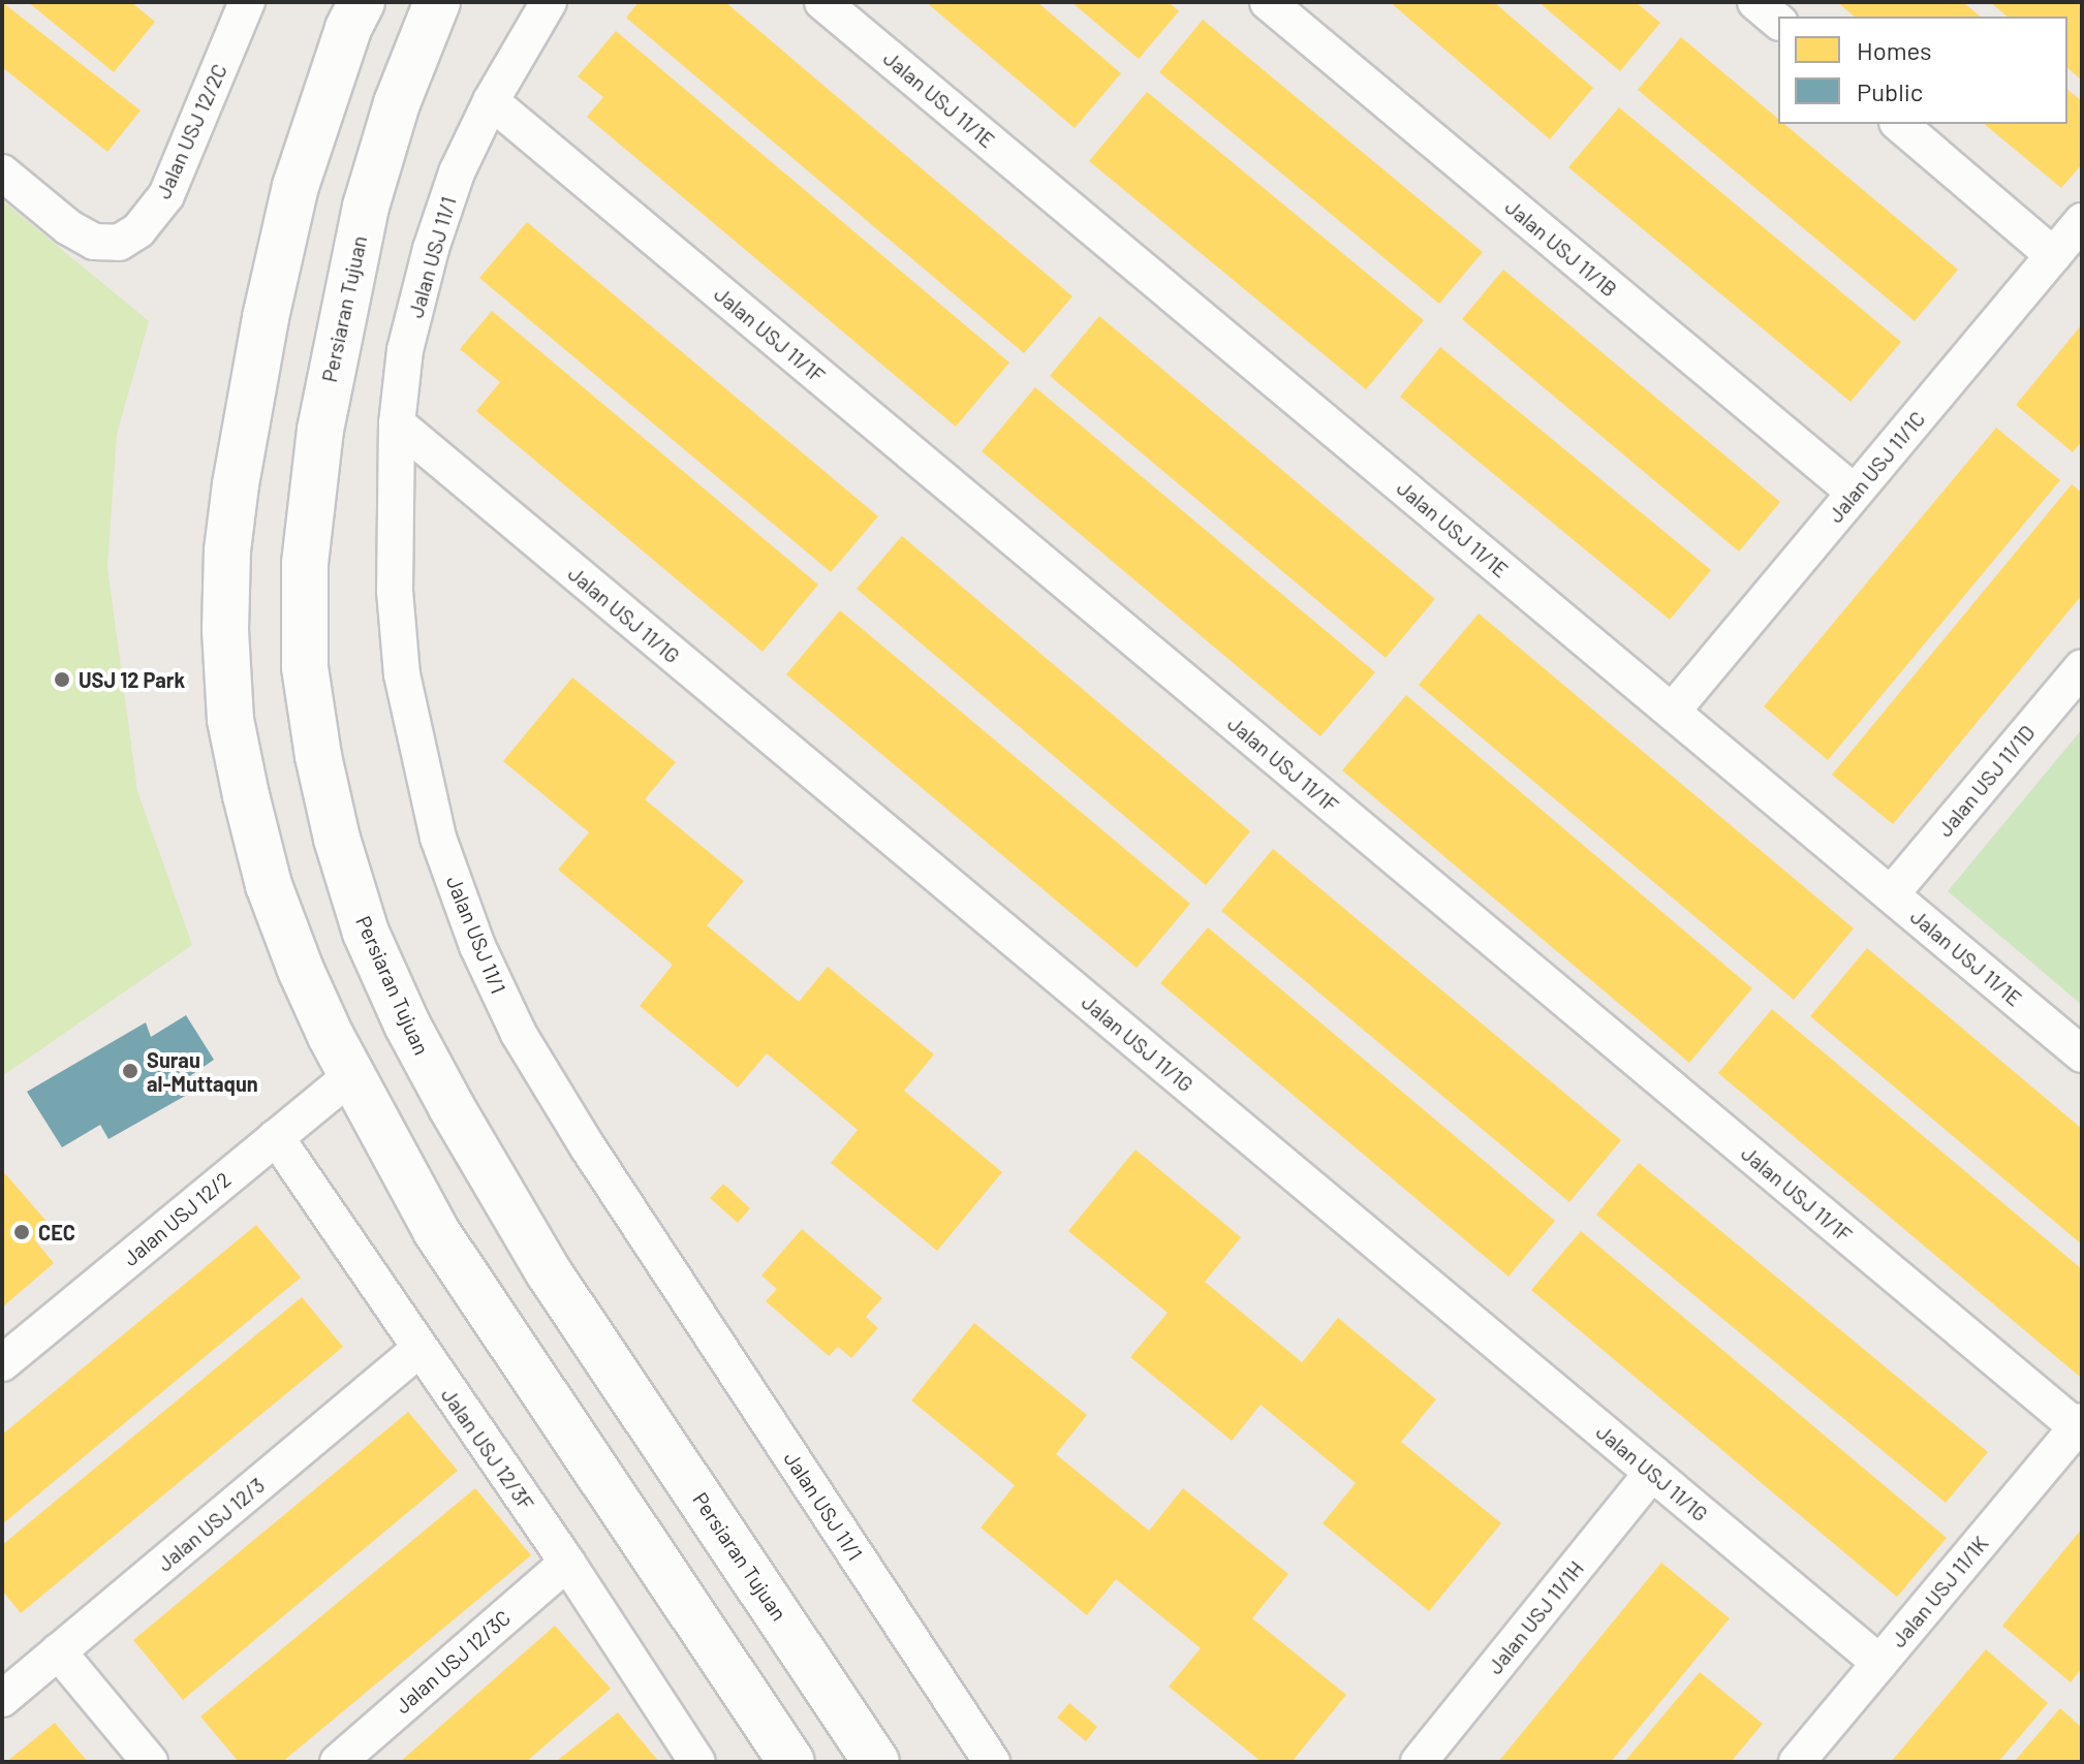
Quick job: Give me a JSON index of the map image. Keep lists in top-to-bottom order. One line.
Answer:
{"streets":{"main road":["Persiaran Tujuan"],"street":["Jalan USJ 11/1E","Jalan USJ 12/2C","Jalan USJ 11/1B","Jalan USJ 11/1","Jalan USJ 11/1F","Jalan USJ 11/1C","Jalan USJ 11/1G","Jalan USJ 11/1D","Jalan USJ 12/2","Jalan USJ 12/3F","Jalan USJ 12/3","Jalan USJ 11/1K","Jalan USJ 11/1H","Jalan USJ 12/3C"]},"crossings":[["Jalan USJ 11/1E","Jalan USJ 11/1C"],["Jalan USJ 11/1E","Jalan USJ 11/1D"],["Jalan USJ 11/1B","Jalan USJ 11/1C"],["Jalan USJ 11/1","Jalan USJ 11/1F"],["Jalan USJ 11/1","Jalan USJ 11/1G"],["Jalan USJ 11/1F","Jalan USJ 11/1K"],["Jalan USJ 11/1G","Jalan USJ 11/1K"],["Jalan USJ 11/1G","Jalan USJ 11/1H"],["Jalan USJ 12/2","Jalan USJ 12/3F"],["Jalan USJ 12/3F","Jalan USJ 12/3"],["Jalan USJ 12/3F","Jalan USJ 12/3C"]],"places":["USJ 12 Park","Surau al-Muttaqun","CEC"],"legend":["Homes","Public"]}
